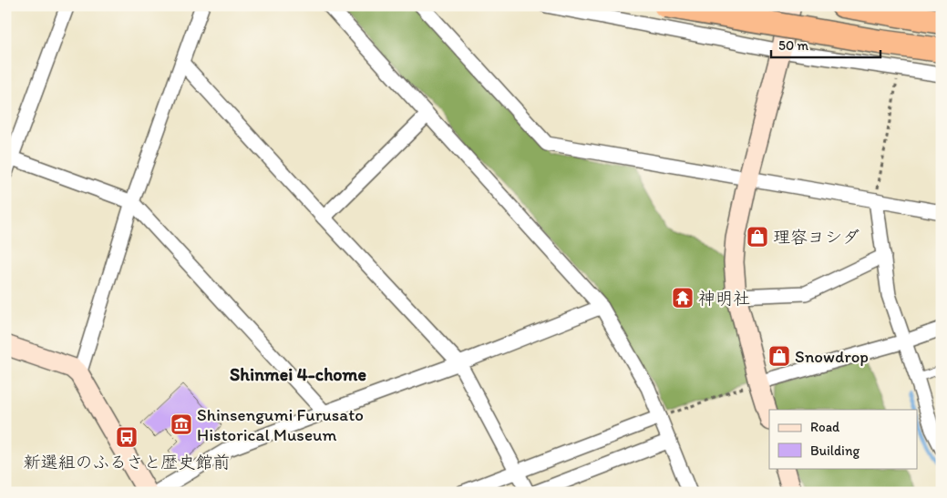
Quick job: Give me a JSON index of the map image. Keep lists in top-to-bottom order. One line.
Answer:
{"districts":["Shinmei 4-chome"],"places":{"shop":["理容ヨシダ","Snowdrop"],"temple":["神明社"],"museum":["Shinsengumi Furusato Historical Museum"],"bus stop":["新選組のふるさと歴史館前"]},"legend":["Road","Building"],"scale_bar":"50 m"}
